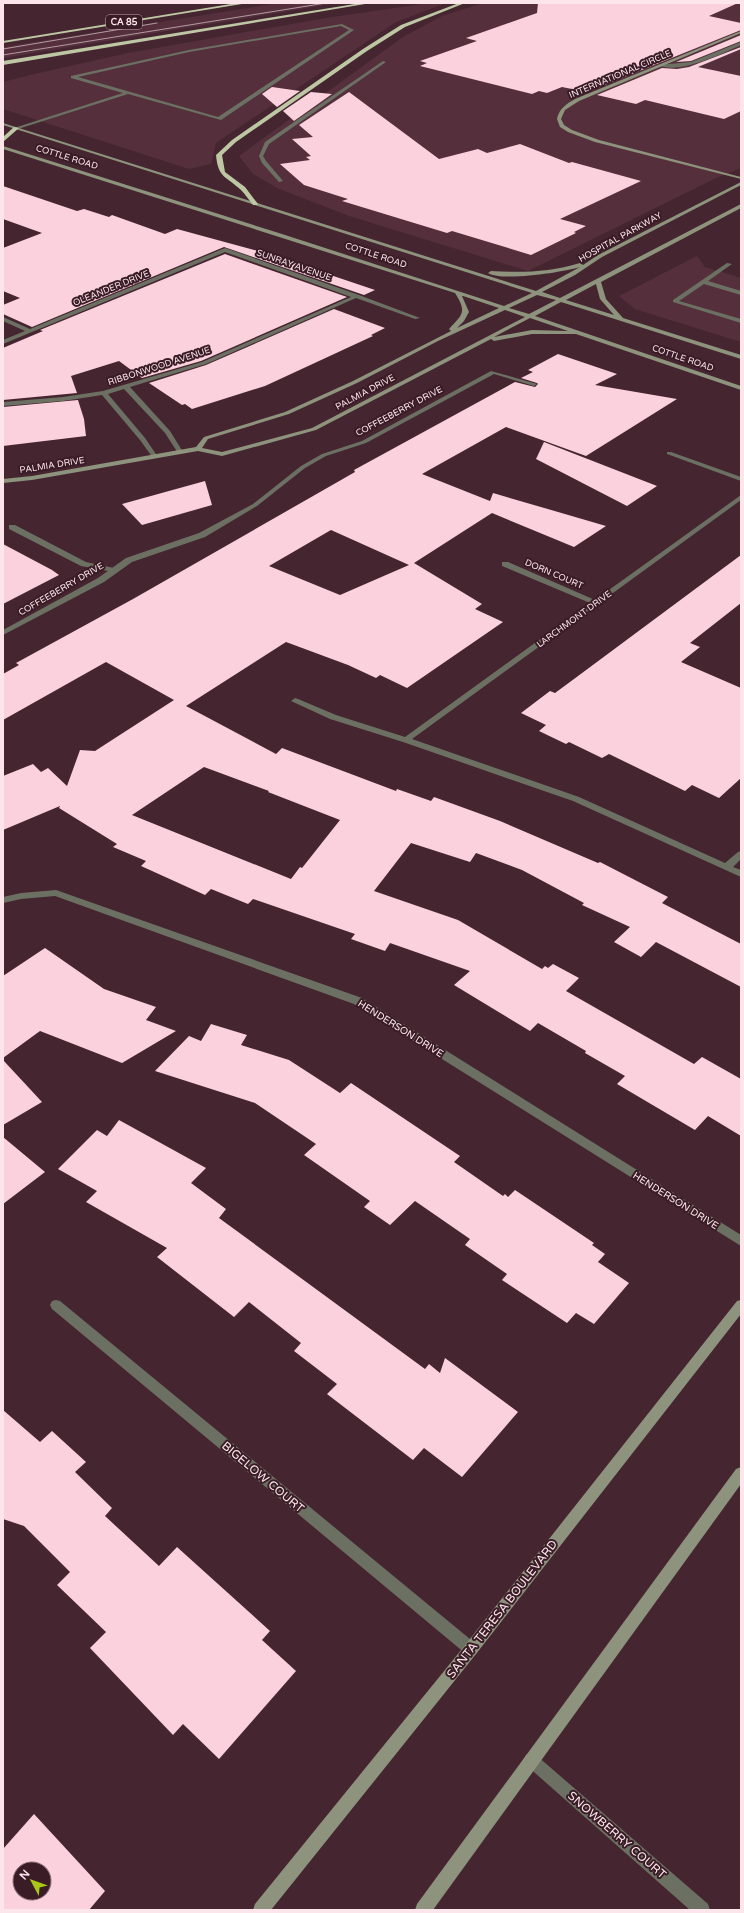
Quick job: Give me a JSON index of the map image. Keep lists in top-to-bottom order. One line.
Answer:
{"streets":{"highway":["CA 85"],"main road":["INTERNATIONAL CIRCLE","COTTLE ROAD","HOSPITAL PARKWAY","PALMIA DRIVE","SANTA TERESA BOULEVARD"],"street":["SUNRAY AVENUE","OLEANDER DRIVE","RIBBONWOOD AVENUE","COFFEEBERRY DRIVE","DORN COURT","LARCHMONT DRIVE","HENDERSON DRIVE","BIGELOW COURT","SNOWBERRY COURT"]},"crossings":[["COTTLE ROAD","HOSPITAL PARKWAY"],["COTTLE ROAD","PALMIA DRIVE"],["HOSPITAL PARKWAY","PALMIA DRIVE"],["SUNRAY AVENUE","OLEANDER DRIVE"],["SUNRAY AVENUE","RIBBONWOOD AVENUE"],["DORN COURT","LARCHMONT DRIVE"],["BIGELOW COURT","SANTA TERESA BOULEVARD"]],"north":"top left"}
